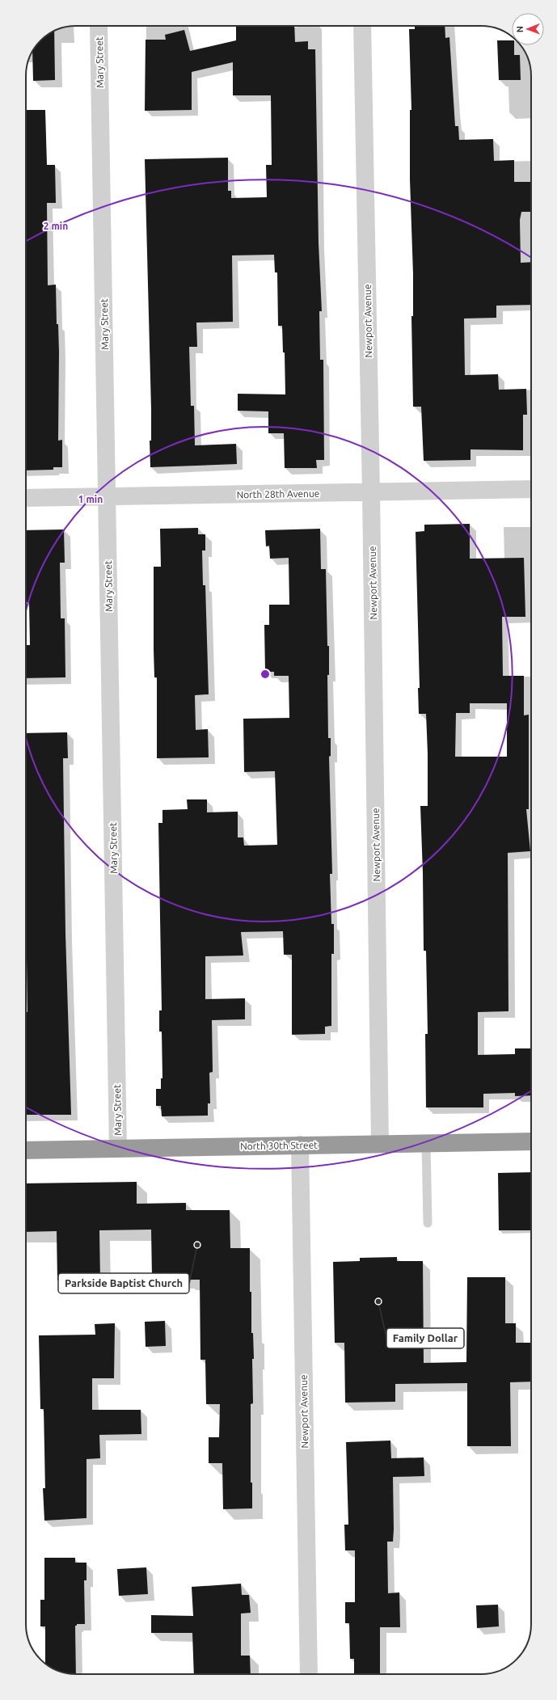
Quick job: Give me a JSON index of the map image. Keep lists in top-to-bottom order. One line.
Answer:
{"streets":{"highway":["North 30th Street"],"street":["Mary Street","Newport Avenue","North 28th Avenue"]},"crossings":[["Mary Street","North 28th Avenue"],["Mary Street","North 30th Street"],["Newport Avenue","North 28th Avenue"],["Newport Avenue","North 30th Street"]],"places":["Parkside Baptist Church","Family Dollar"],"north":"left","rings":["2 min","1 min"]}
